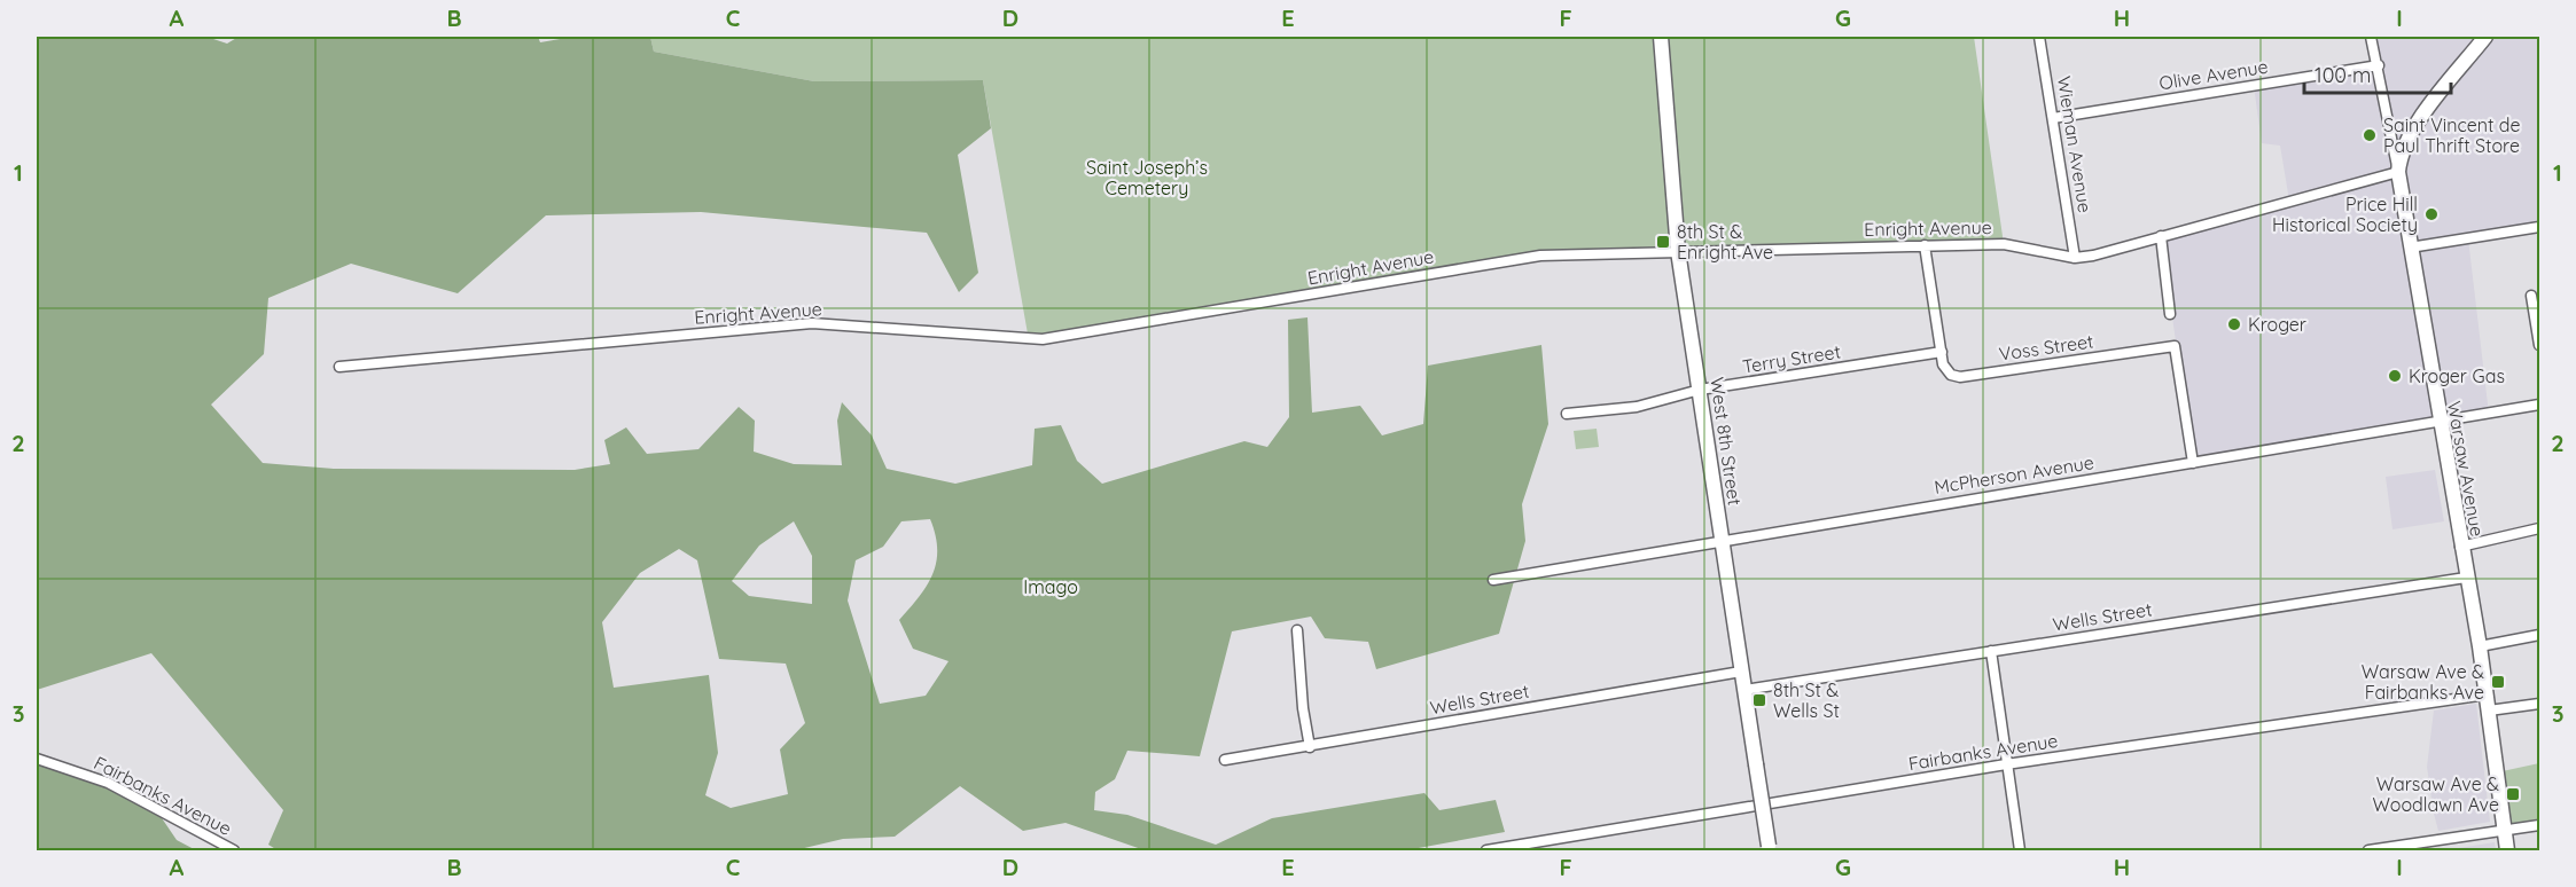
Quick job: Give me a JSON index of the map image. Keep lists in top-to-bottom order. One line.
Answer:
{"streets":{"main road":["West 8th Street","Warsaw Avenue"],"street":["Olive Avenue","Wieman Avenue","Enright Avenue","Voss Street","Terry Street","McPherson Avenue","Wells Street","Fairbanks Avenue"]},"crossings":[["Olive Avenue","Wieman Avenue"],["Wieman Avenue","Enright Avenue"],["Enright Avenue","West 8th Street"],["Enright Avenue","Warsaw Avenue"],["Voss Street","Terry Street"],["Voss Street","McPherson Avenue"],["Terry Street","West 8th Street"],["West 8th Street","McPherson Avenue"],["West 8th Street","Wells Street"],["Warsaw Avenue","McPherson Avenue"],["Warsaw Avenue","Wells Street"],["Warsaw Avenue","Fairbanks Avenue"]],"parks":["Saint Joseph’s Cemetery","Imago"],"places":{"other":["Saint Vincent de Paul Thrift Store","Price Hill Historical Society","Kroger","Kroger Gas"],"transit":["8th St & Enright Ave","Warsaw Ave & Fairbanks Ave","8th St & Wells St","Warsaw Ave & Woodlawn Ave"]},"scale_bar":"100 m","grid":{"columns":["A","B","C","D","E","F","G","H","I"],"rows":["1","2","3"]}}
